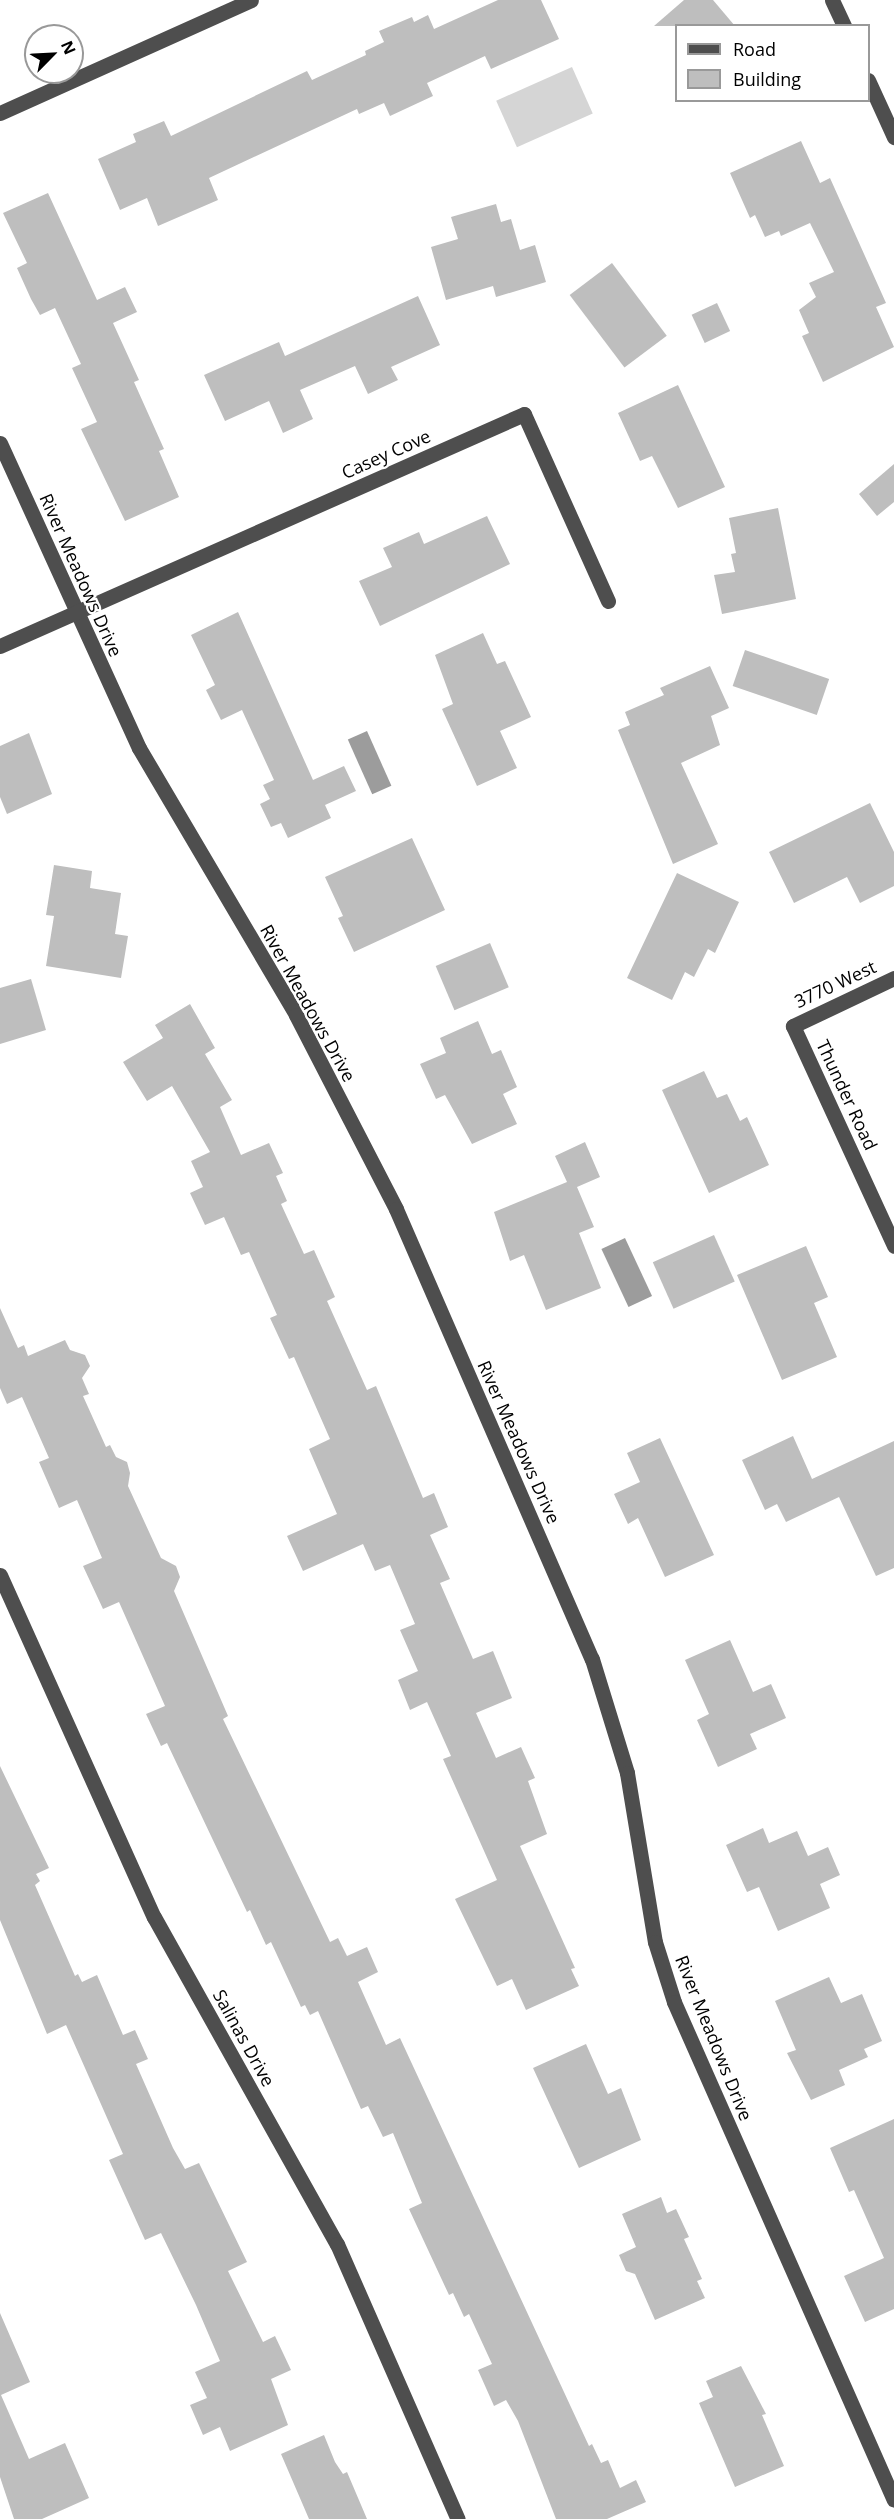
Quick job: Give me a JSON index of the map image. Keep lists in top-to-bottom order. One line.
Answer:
{"streets":{"street":["Casey Cove","River Meadows Drive","3770 West","Thunder Road","Salinas Drive"]},"crossings":[["Casey Cove","River Meadows Drive"],["3770 West","Thunder Road"]],"legend":["Road","Building"],"north":"top right"}
